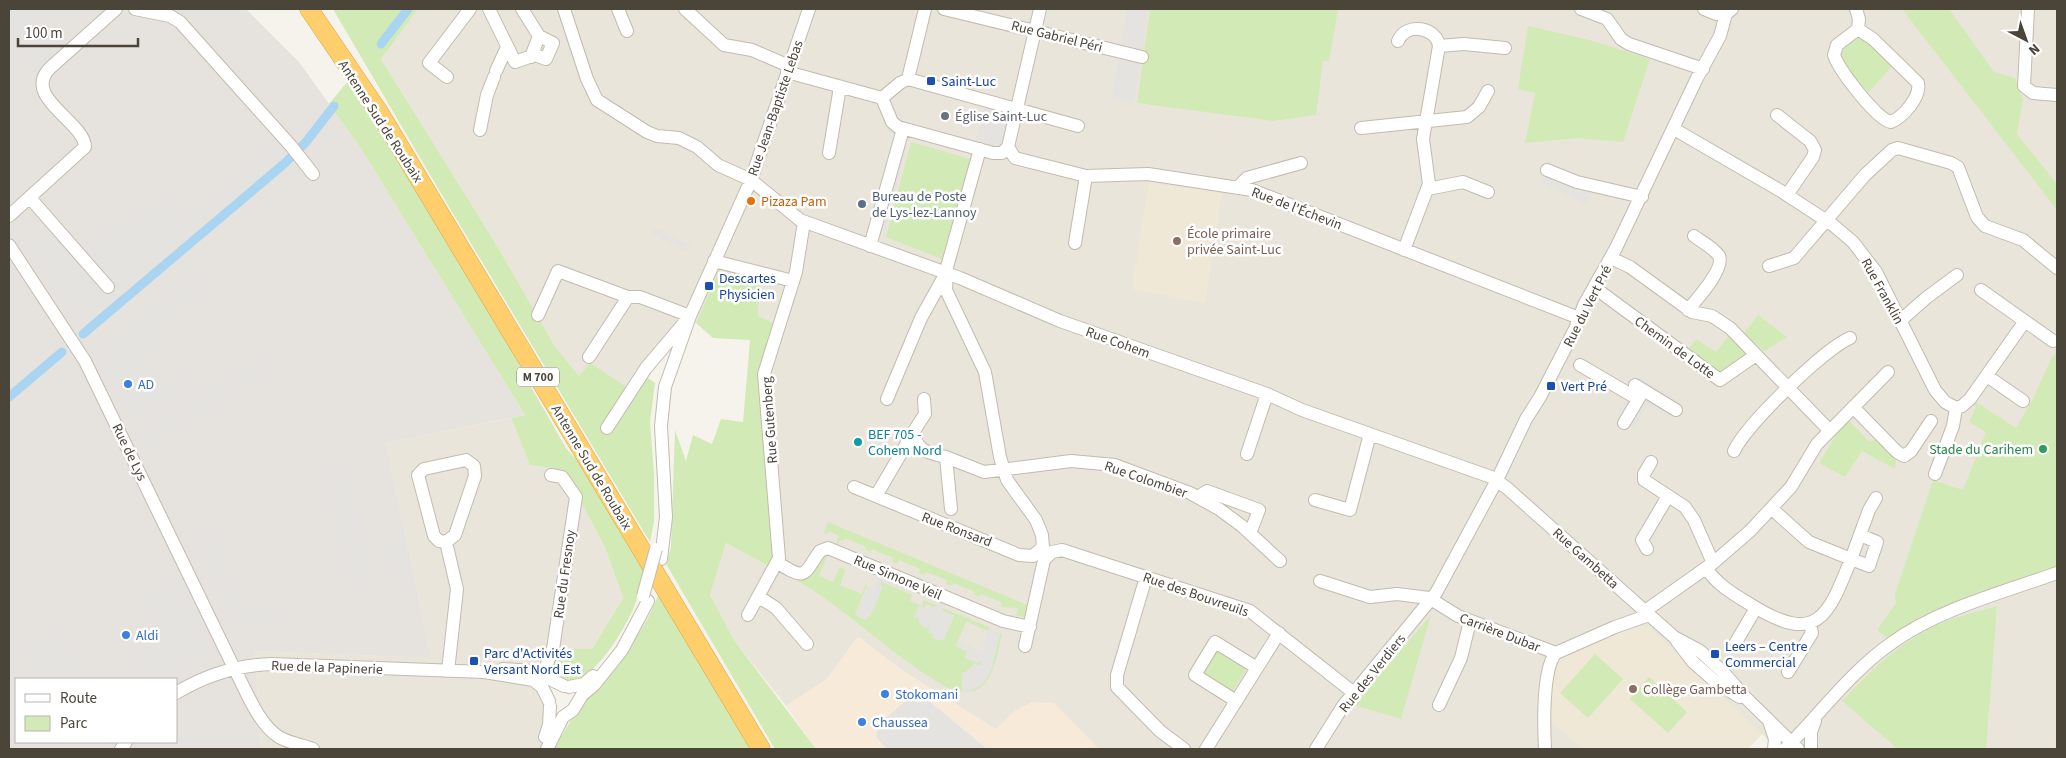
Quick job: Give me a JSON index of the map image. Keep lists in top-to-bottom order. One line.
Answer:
{"streets":{"highway":["Antenne Sud de Roubaix","M 700"],"street":["Rue Gabriel Péri","Rue Jean-Baptiste Lebas","Rue de l'Échevin","Rue Franklin","Rue du Vert Pré","Rue Cohem","Chemin de Lotte","Rue Gutenberg","Rue de Lys","Rue Colombier","Rue Ronsard","Rue Gambetta","Rue du Fresnoy","Rue Simone Veil","Rue des Bouvreuils","Carrière Dubar","Rue de la Papinerie","Rue des Verdiers"]},"crossings":[["Rue Jean-Baptiste Lebas","Rue Cohem"],["Rue Jean-Baptiste Lebas","Rue de la Papinerie"],["Rue de l'Échevin","Rue du Vert Pré"],["Rue Franklin","Rue du Vert Pré"],["Rue du Vert Pré","Rue Cohem"],["Rue du Vert Pré","Chemin de Lotte"],["Rue du Vert Pré","Rue Gambetta"],["Rue du Vert Pré","Carrière Dubar"],["Rue du Vert Pré","Rue des Verdiers"],["Rue Cohem","Rue Gutenberg"],["Rue Cohem","Rue Gambetta"],["Rue Gutenberg","Rue Simone Veil"],["Rue de Lys","Rue de la Papinerie"],["Rue Ronsard","Rue des Bouvreuils"],["Rue Gambetta","Carrière Dubar"],["Rue du Fresnoy","Rue de la Papinerie"],["Rue des Bouvreuils","Rue des Verdiers"],["Carrière Dubar","Rue des Verdiers"]],"places":{"transit":["Saint-Luc","Descartes Physicien","Vert Pré","Leers – Centre Commercial","Parc d'Activités Versant Nord Est"],"other":["Église Saint-Luc","Pizaza Pam","Bureau de Poste de Lys-lez-Lannoy","École primaire privée Saint-Luc","AD","BEF 705 - Cohem Nord","Stade du Carihem","Aldi","Collège Gambetta","Stokomani","Chaussea"]},"legend":["Route","Parc"],"scale_bar":"100 m","north":"bottom right"}
